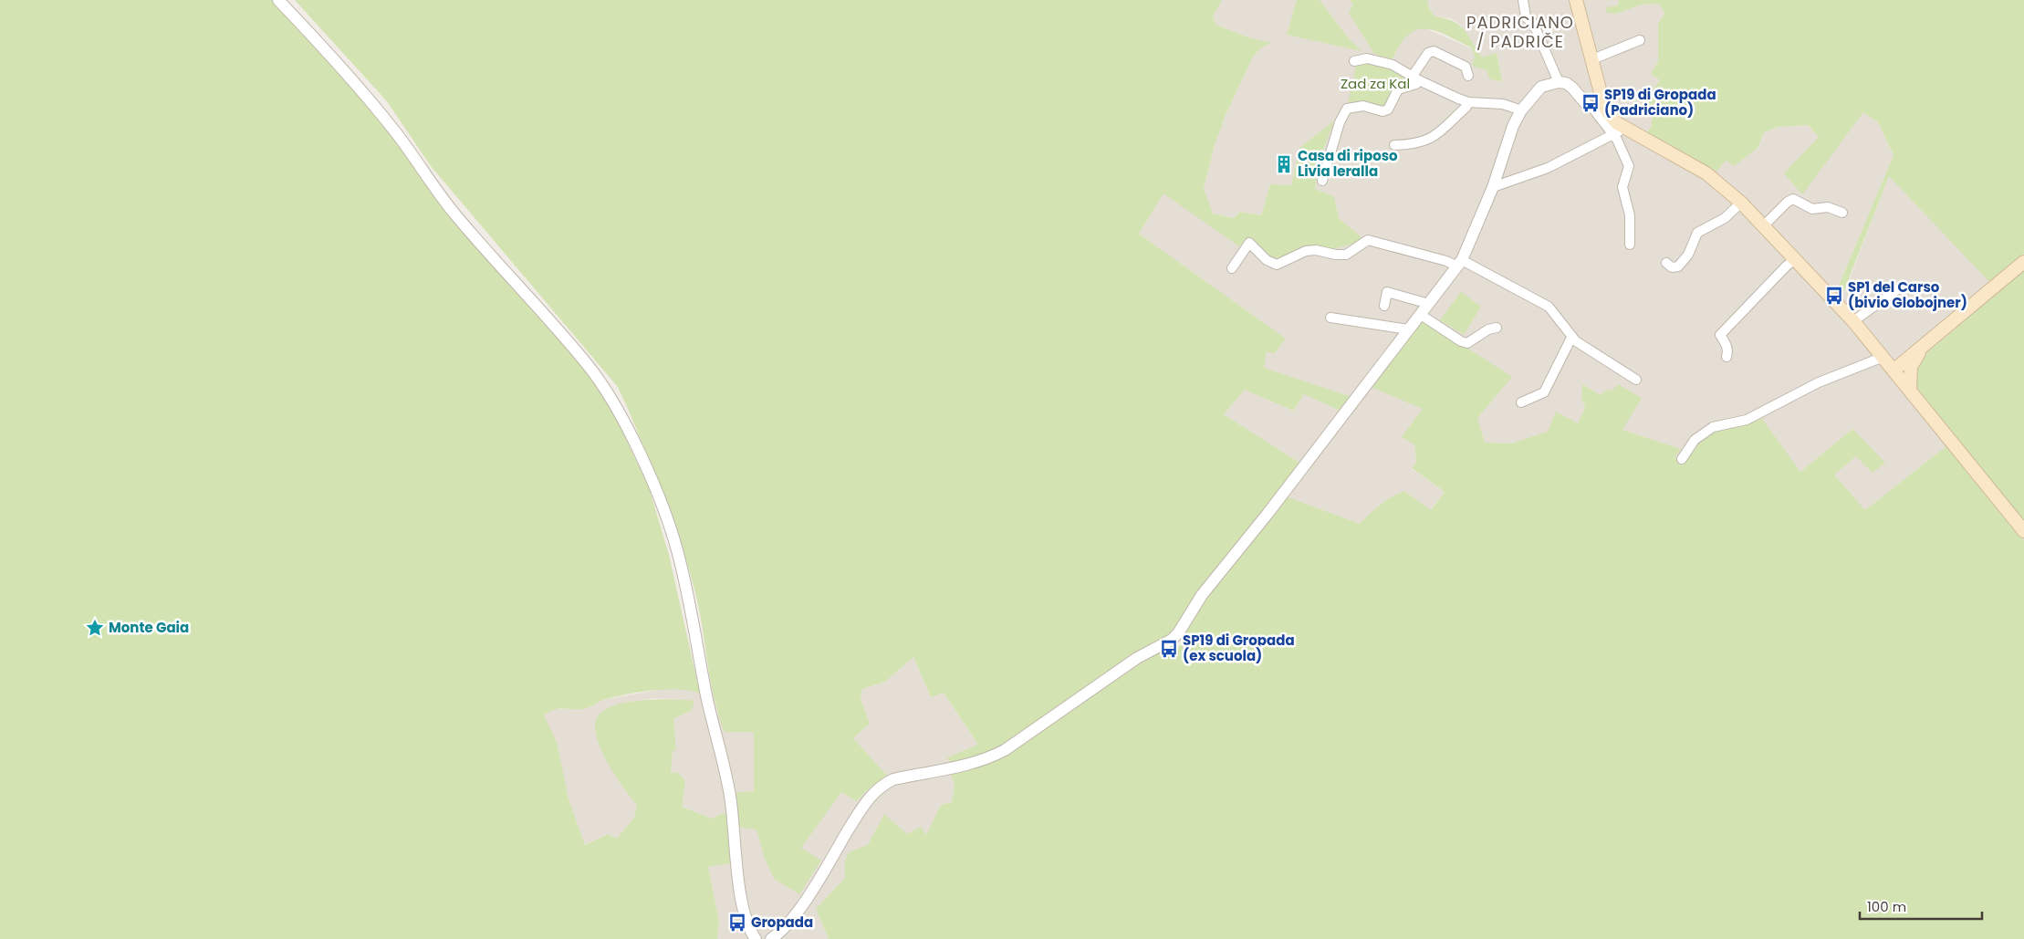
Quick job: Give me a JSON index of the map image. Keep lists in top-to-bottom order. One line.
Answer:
{"districts":["PADRICIANO / PADRIČE"],"parks":["Zad za Kal"],"places":{"bus stop":["SP19 di Gropada (Padriciano)","SP1 del Carso (bivio Globojner)","SP19 di Gropada (ex scuola)","Gropada"],"building":["Casa di riposo Livia Ieralla"],"place":["Monte Gaia"]},"scale_bar":"100 m"}
